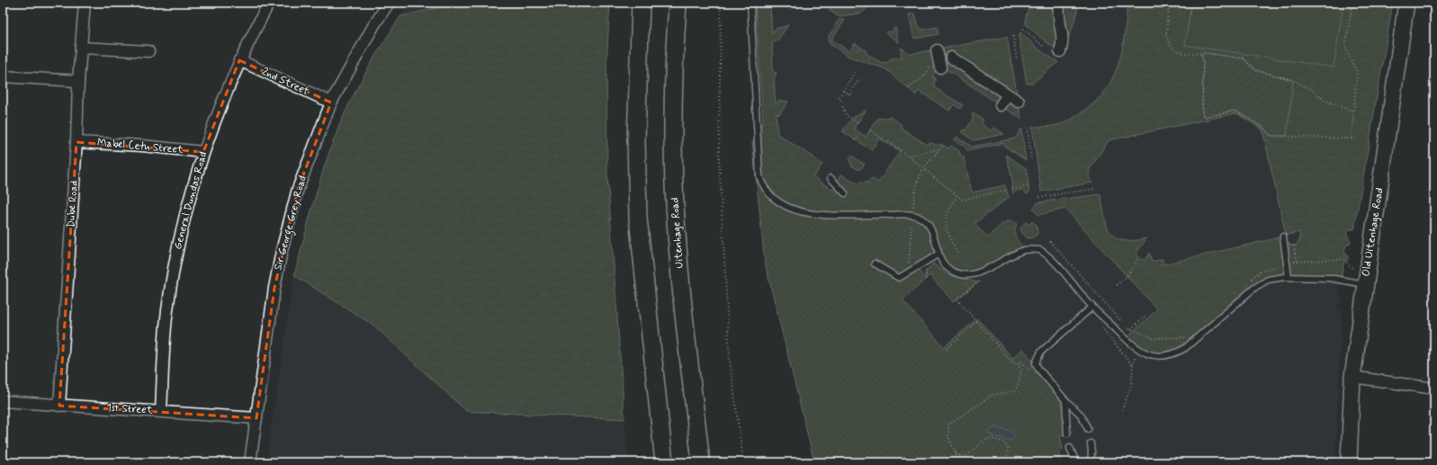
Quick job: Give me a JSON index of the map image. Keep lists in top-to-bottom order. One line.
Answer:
{"streets":{"main road":["Uitenhage Road"],"street":["2nd Street","Mabel Cetu Street","General Dundas Road","Dube Road","Sir George Grey Road","Old Uitenhage Road","1st Street"]},"crossings":[["2nd Street","General Dundas Road"],["2nd Street","Sir George Grey Road"],["Mabel Cetu Street","General Dundas Road"],["Mabel Cetu Street","Dube Road"],["General Dundas Road","1st Street"],["Dube Road","1st Street"],["Sir George Grey Road","1st Street"]]}
